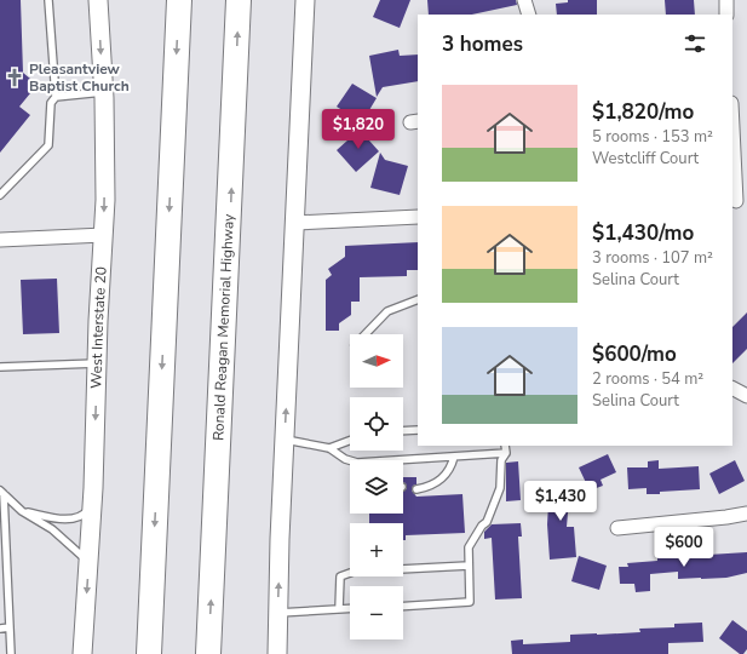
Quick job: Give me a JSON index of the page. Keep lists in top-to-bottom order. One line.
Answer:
{"streets":{"highway":["Ronald Reagan Memorial Highway"],"main road":["West Interstate 20"]},"one_way":["West Interstate 20"],"places":{"church":["Pleasantview Baptist Church"]},"north":"right","page":{"heading":"3 homes","list":[{"name":"$1,820/mo","note":"5 rooms · 153 m² · Westcliff Court"},{"name":"$1,430/mo","note":"3 rooms · 107 m² · Selina Court"},{"name":"$600/mo","note":"2 rooms · 54 m² · Selina Court"}],"price":["$1,820","$1,430","$600"],"map_buttons":["+","−"]}}
